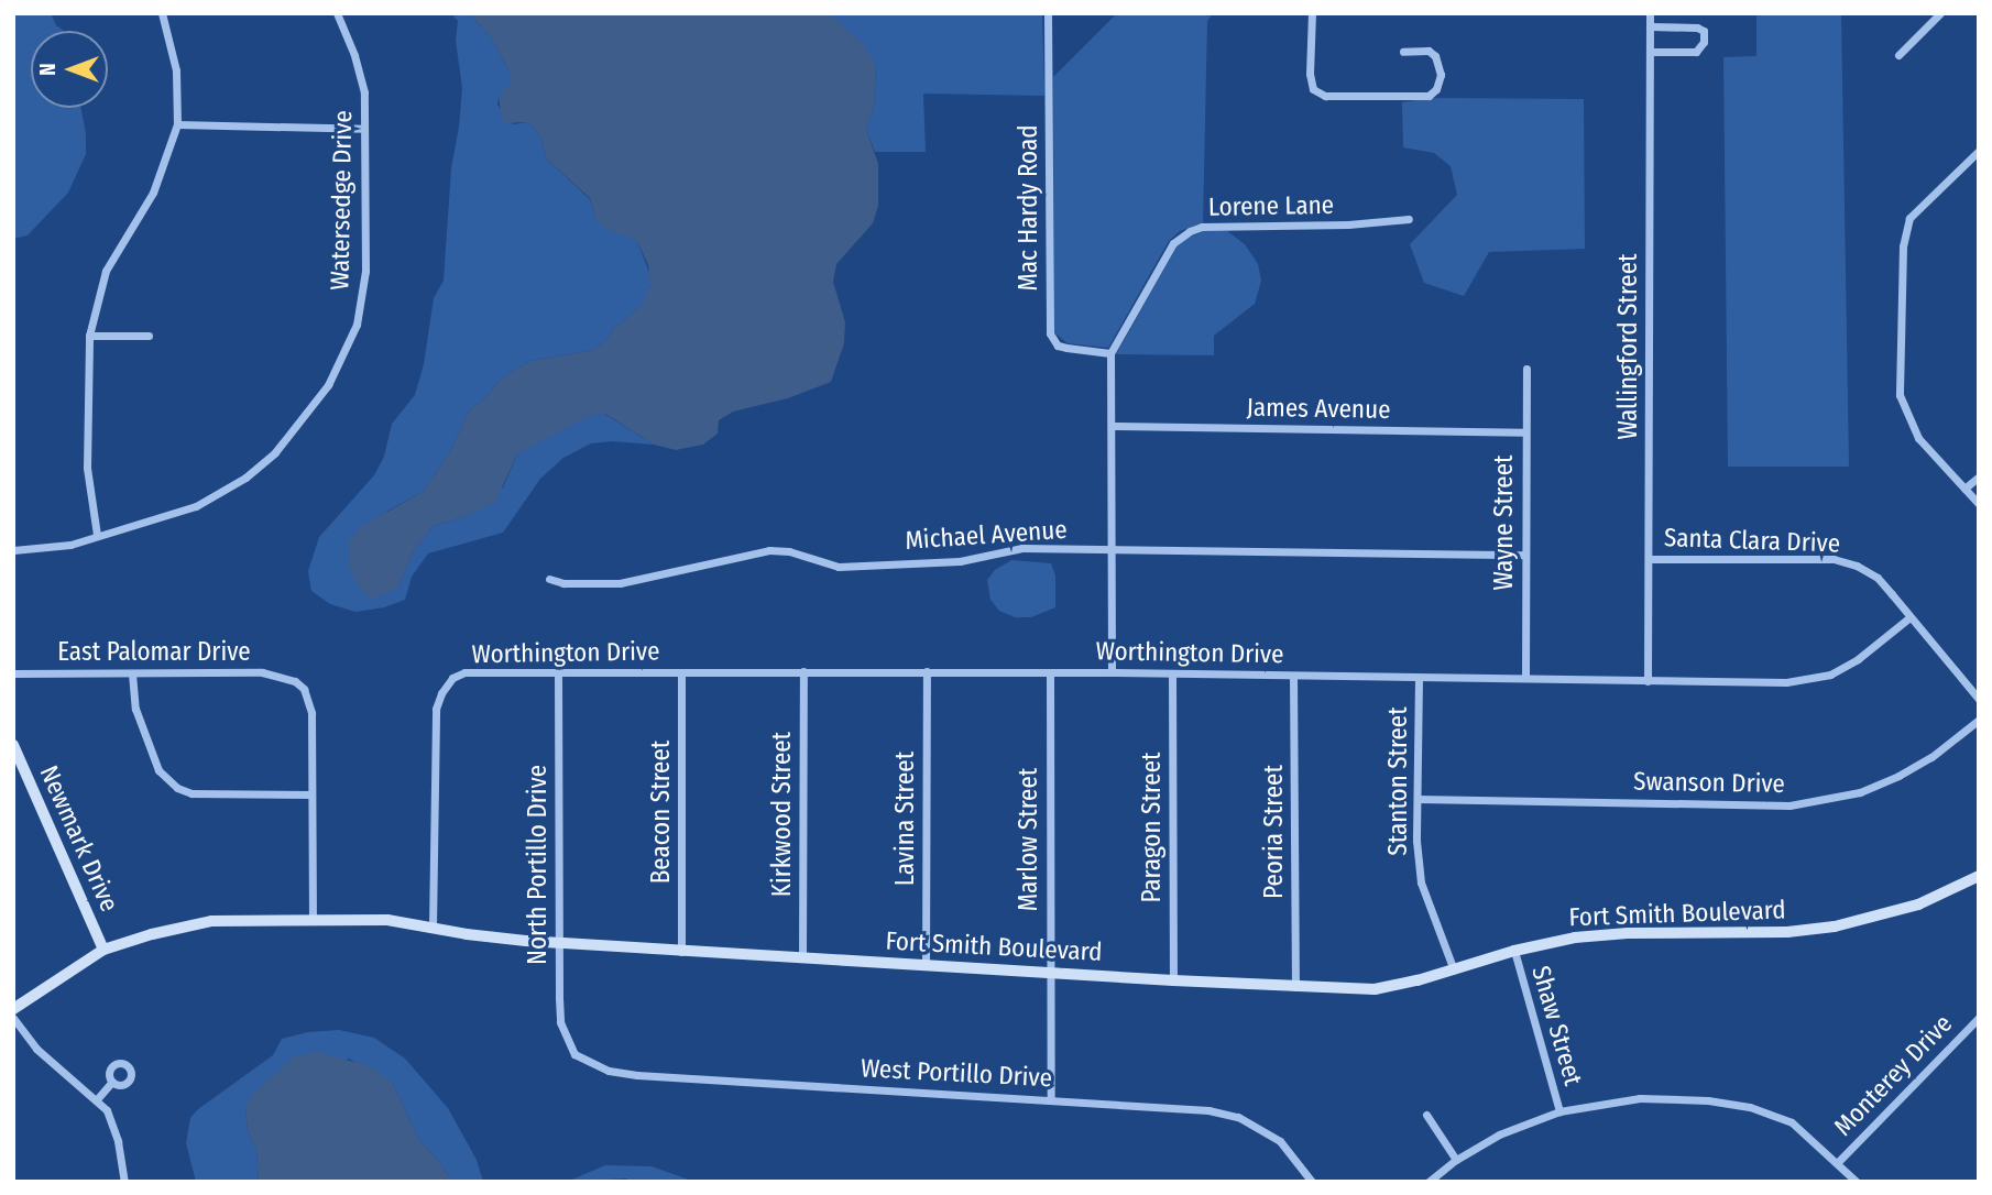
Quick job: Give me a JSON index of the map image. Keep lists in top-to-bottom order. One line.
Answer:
{"streets":{"street":["Watersedge Drive","Lorene Lane","Mac Hardy Road","Wallingford Street","James Avenue","Wayne Street","Michael Avenue","Santa Clara Drive","East Palomar Drive","Worthington Drive","Stanton Street","Swanson Drive","Beacon Street","Kirkwood Street","Lavina Street","Paragon Street","Peoria Street","Newmark Drive","Marlow Street","North Portillo Drive","Fort Smith Boulevard","Shaw Street","West Portillo Drive","Monterey Drive"]},"crossings":[["Lorene Lane","Mac Hardy Road"],["Wallingford Street","Santa Clara Drive"],["Wallingford Street","Worthington Drive"],["James Avenue","Wayne Street"],["Wayne Street","Michael Avenue"],["Wayne Street","Worthington Drive"],["Santa Clara Drive","Worthington Drive"],["Worthington Drive","Stanton Street"],["Worthington Drive","Beacon Street"],["Worthington Drive","Kirkwood Street"],["Worthington Drive","Lavina Street"],["Worthington Drive","Paragon Street"],["Worthington Drive","Peoria Street"],["Worthington Drive","Marlow Street"],["Worthington Drive","North Portillo Drive"],["Worthington Drive","Fort Smith Boulevard"],["Stanton Street","Swanson Drive"],["Stanton Street","Fort Smith Boulevard"],["Beacon Street","Fort Smith Boulevard"],["Kirkwood Street","Fort Smith Boulevard"],["Lavina Street","Fort Smith Boulevard"],["Paragon Street","Fort Smith Boulevard"],["Peoria Street","Fort Smith Boulevard"],["Newmark Drive","Fort Smith Boulevard"],["Marlow Street","Fort Smith Boulevard"],["Marlow Street","West Portillo Drive"],["North Portillo Drive","Fort Smith Boulevard"],["North Portillo Drive","West Portillo Drive"],["Fort Smith Boulevard","Shaw Street"]],"north":"left"}
